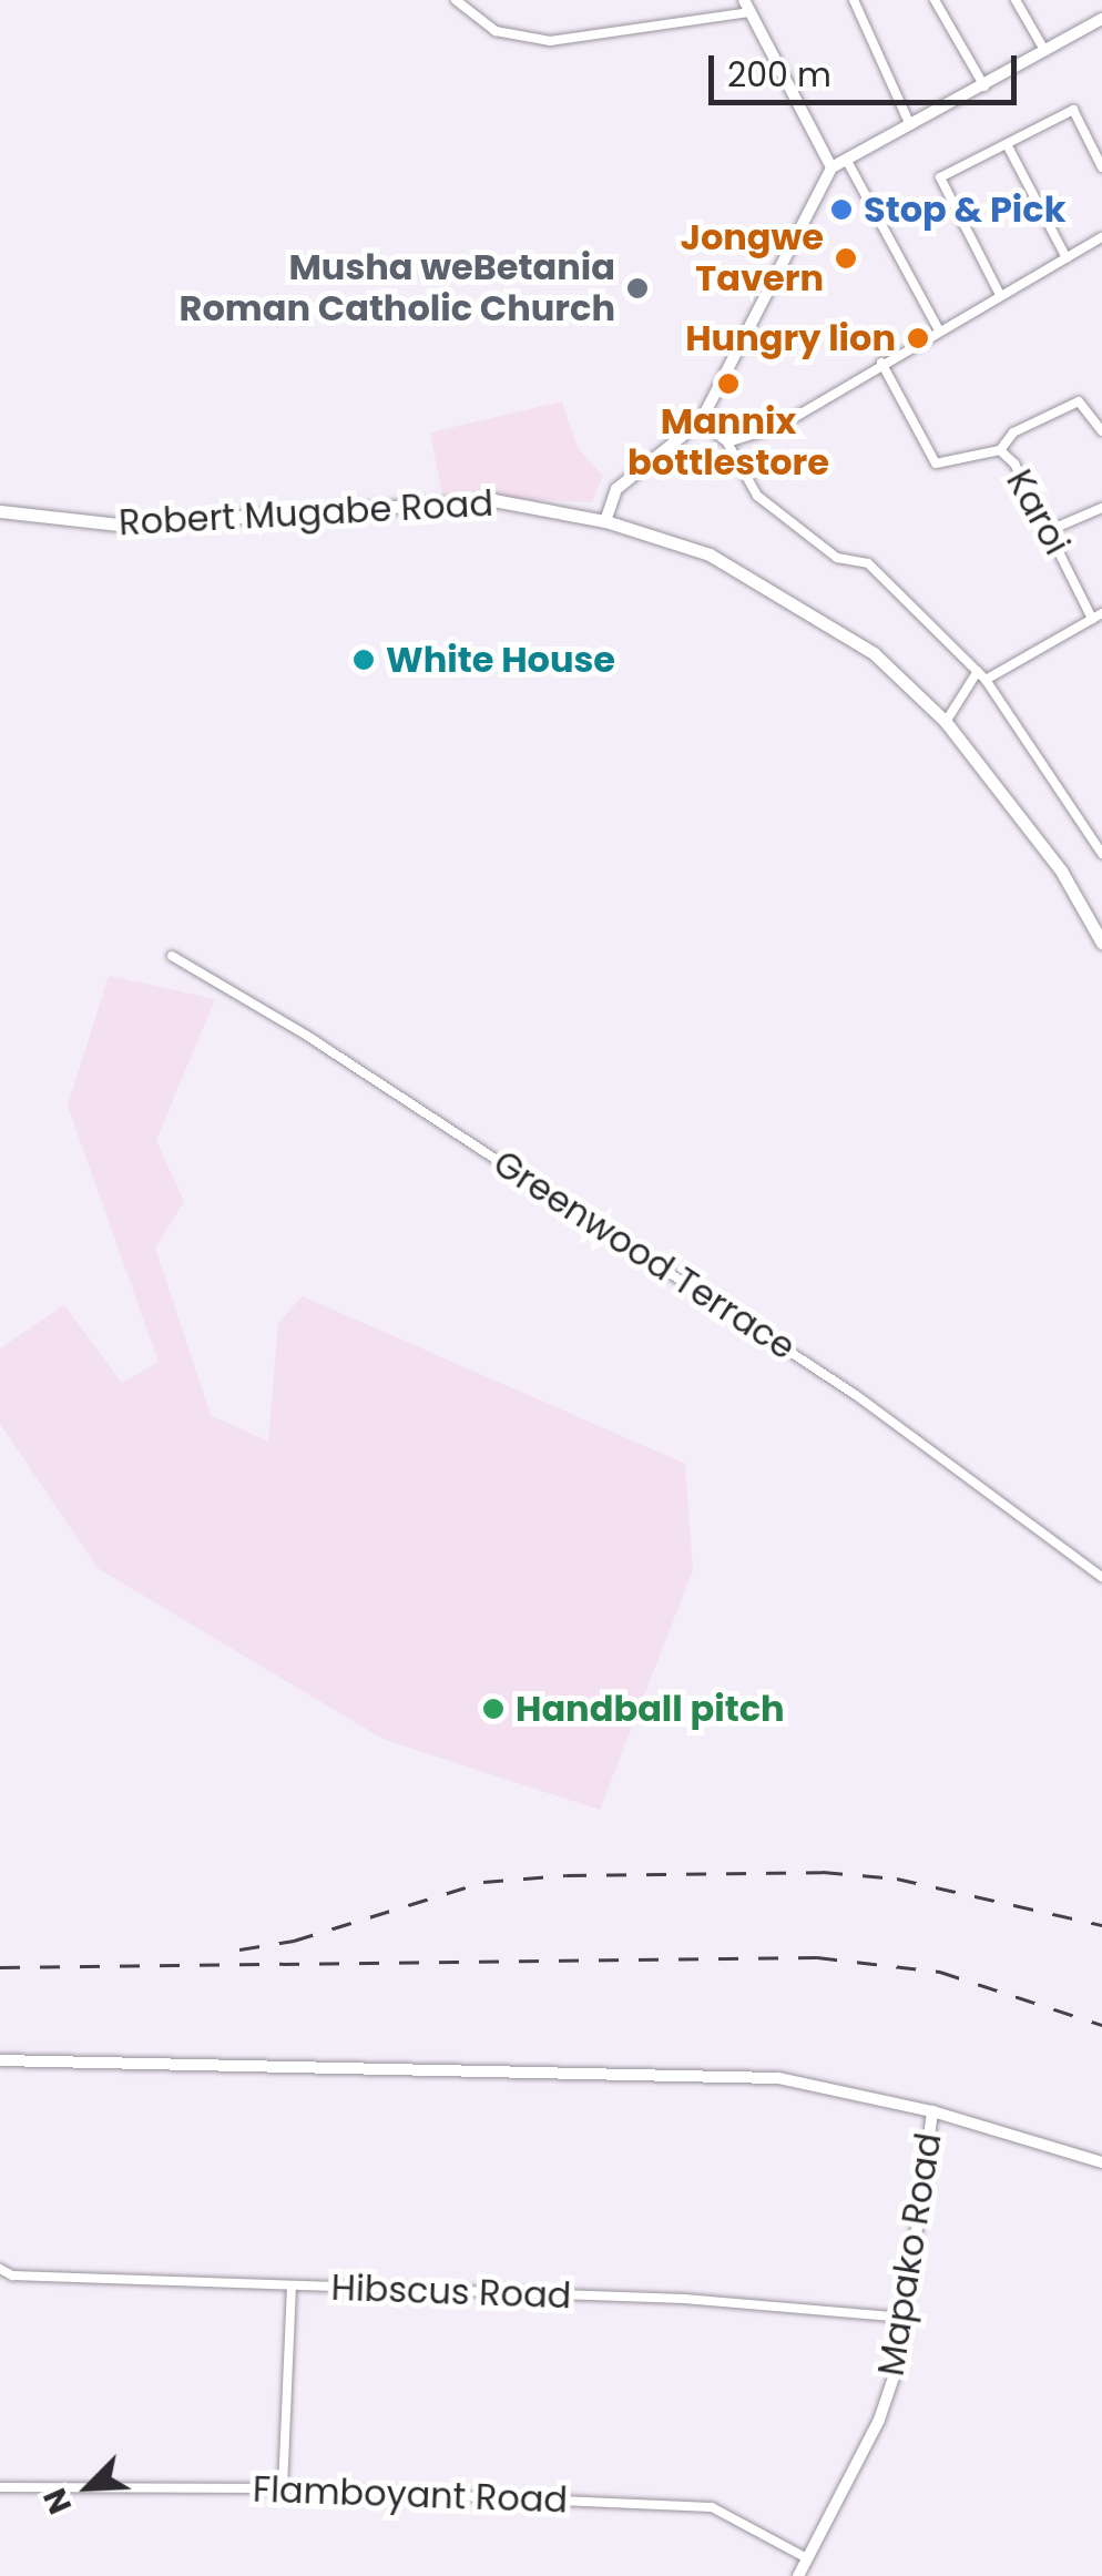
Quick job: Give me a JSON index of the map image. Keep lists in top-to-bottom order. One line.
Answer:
{"streets":{"main road":["Robert Mugabe Road"],"street":["Karoi","Greenwood Terrace","Mapako Road","Hibscus Road","Flamboyant Road"]},"crossings":[["Mapako Road","Hibscus Road"],["Mapako Road","Flamboyant Road"]],"places":["Stop & Pick","Jongwe Tavern","Musha weBetania Roman Catholic Church","Hungry lion","Mannix bottlestore","White House","Handball pitch"],"scale_bar":"200 m","north":"bottom left"}
